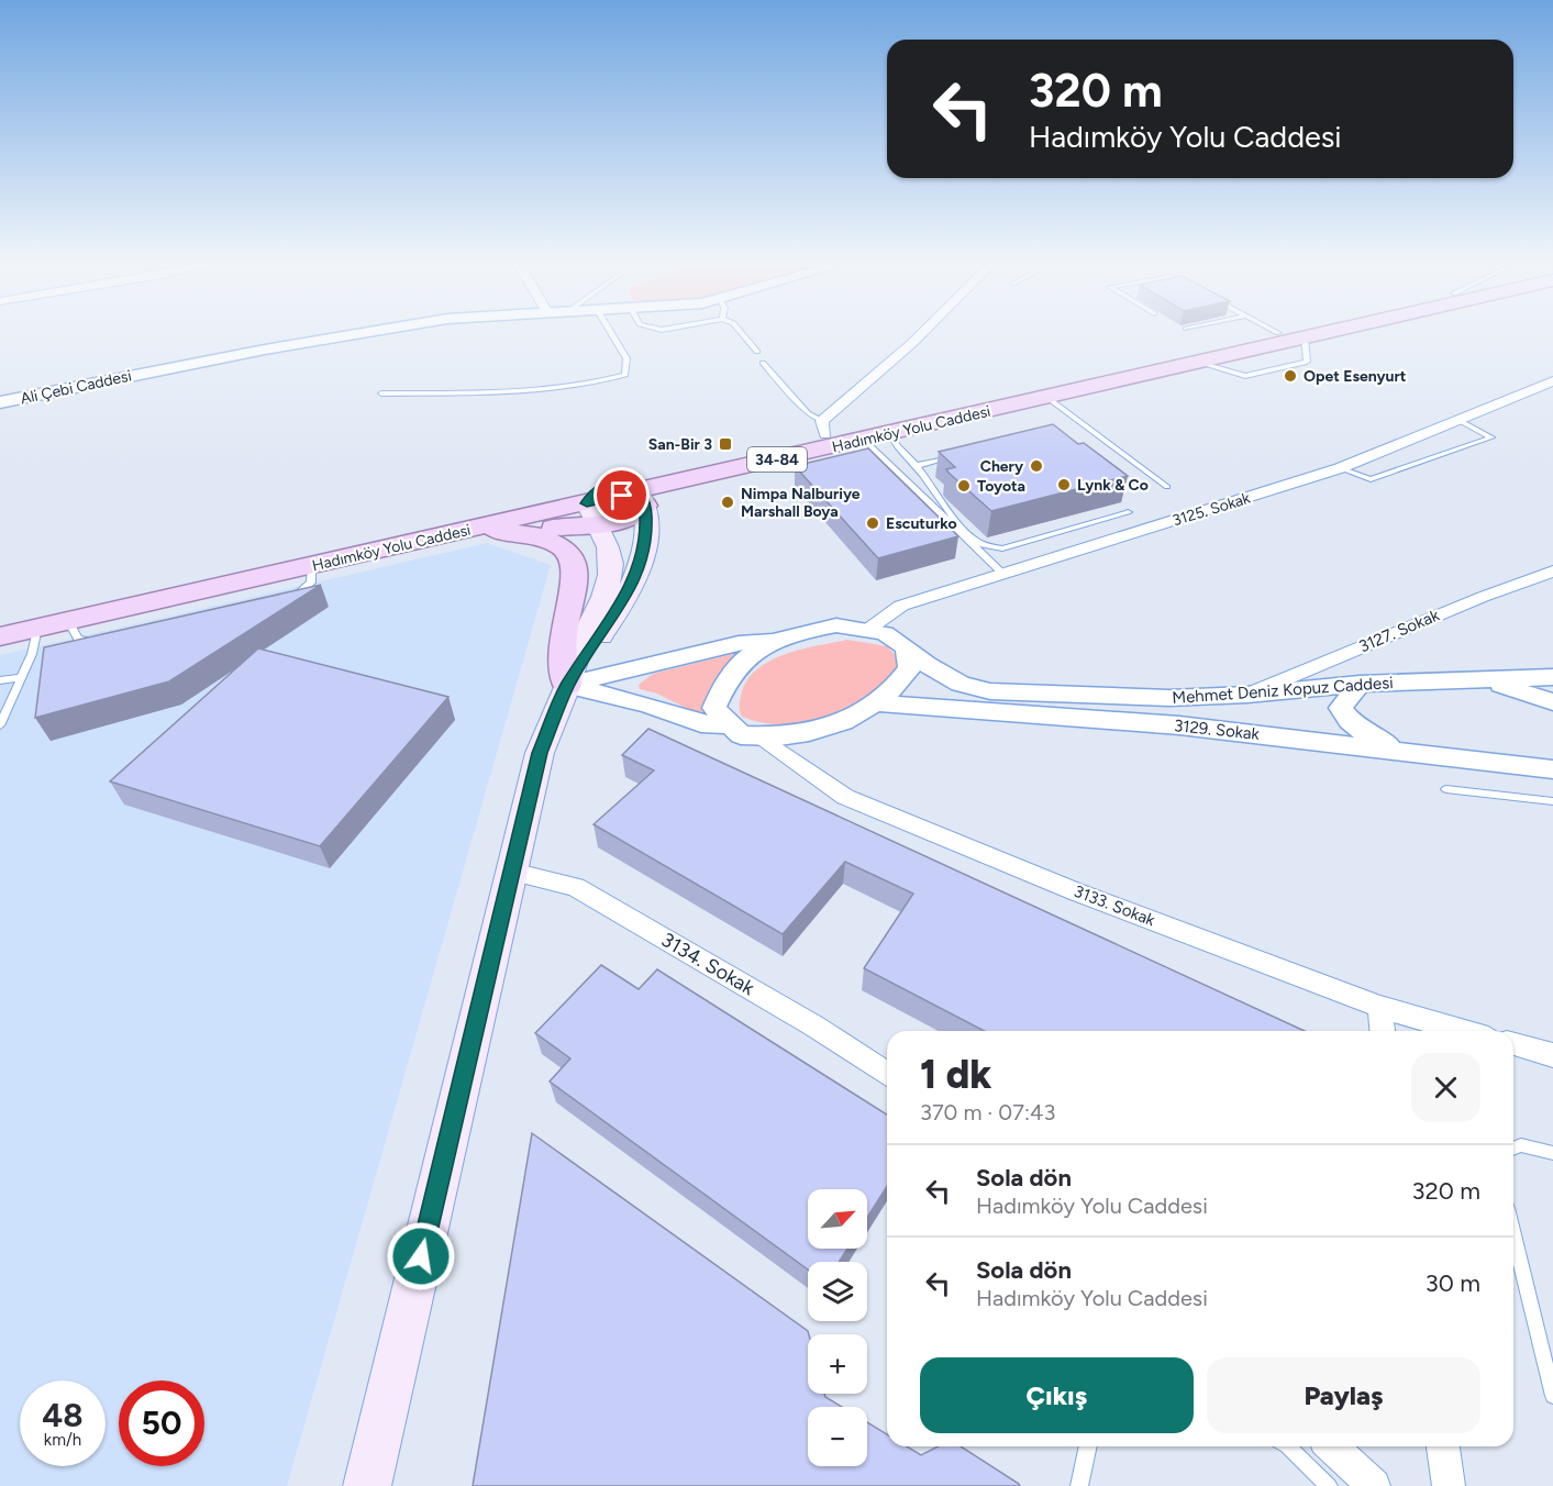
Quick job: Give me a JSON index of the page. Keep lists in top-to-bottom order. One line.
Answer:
{"streets":{"main road":["Hadımköy Yolu Caddesi","34-84"],"street":["Ali Çebi Caddesi","3125. Sokak","3127. Sokak","Mehmet Deniz Kopuz Caddesi","3129. Sokak","3133. Sokak","3134. Sokak"]},"crossings":[["3125. Sokak","Mehmet Deniz Kopuz Caddesi"],["3127. Sokak","Mehmet Deniz Kopuz Caddesi"]],"places":{"other":["Opet Esenyurt","Chery","Lynk & Co","Toyota","Nimpa Nalburiye Marshall Boya","Escuturko"],"transit":["San-Bir 3"]},"north":"top right","page":{"turn":["320 m","Hadımköy Yolu Caddesi"],"heading":["1 dk","370 m · 07:43"],"list":[{"name":"Sola dön","note":"Hadımköy Yolu Caddesi","value":"320 m"},{"name":"Sola dön","note":"Hadımköy Yolu Caddesi","value":"30 m"}],"map_buttons":["+","−"],"buttons":["Çıkış","Paylaş"],"speed":"48 km/h","limit":"50"}}
